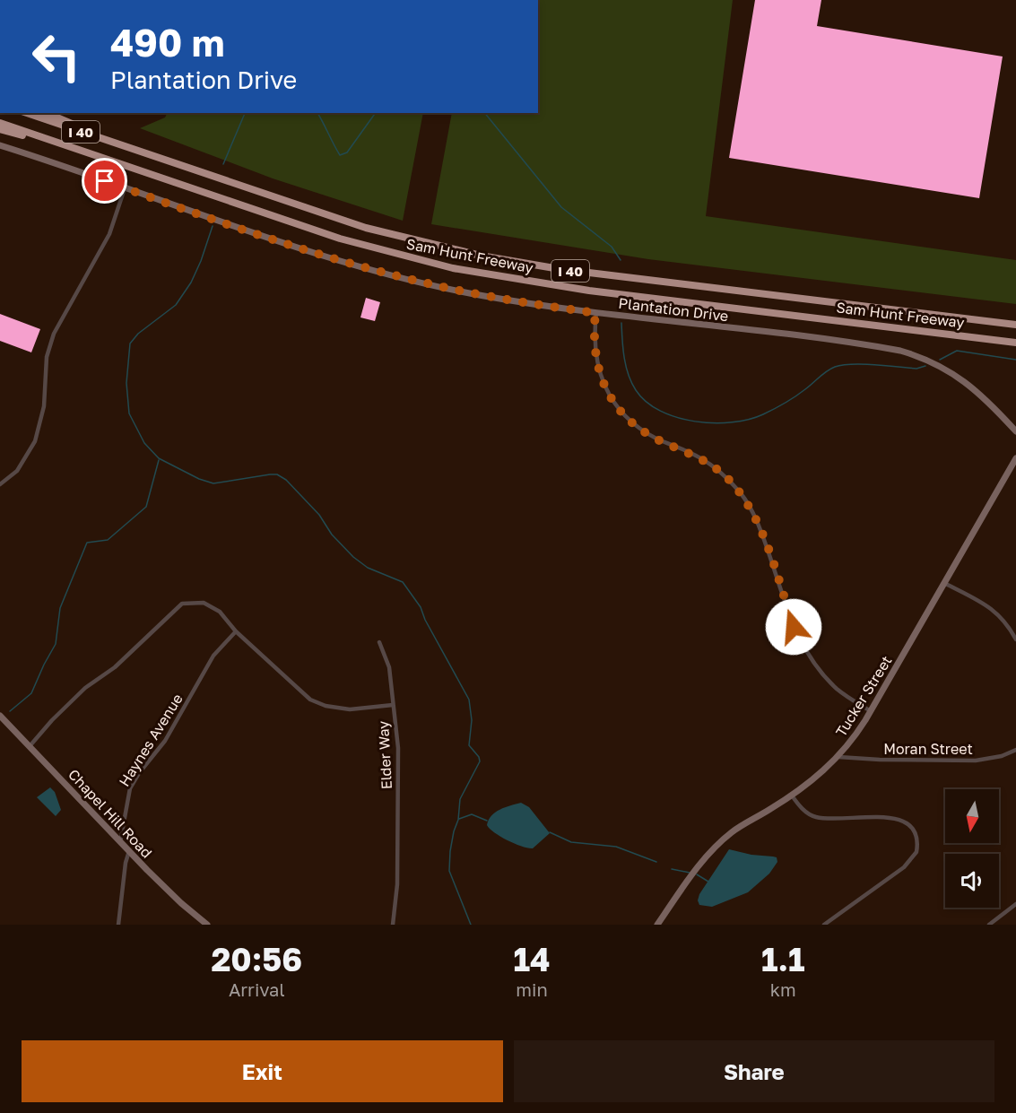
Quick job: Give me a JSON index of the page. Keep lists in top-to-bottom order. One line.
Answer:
{"streets":{"highway":["I 40","Sam Hunt Freeway"],"street":["Plantation Drive","Tucker Street","Haynes Avenue","Moran Street","Elder Way","Chapel Hill Road"]},"crossings":[["Tucker Street","Moran Street"],["Haynes Avenue","Elder Way"],["Haynes Avenue","Chapel Hill Road"],["Elder Way","Chapel Hill Road"]],"north":"bottom","page":{"turn":["490 m","Plantation Drive"],"eta":["20:56","Arrival","14","min","1.1","km"],"buttons":["Exit","Share"]}}
